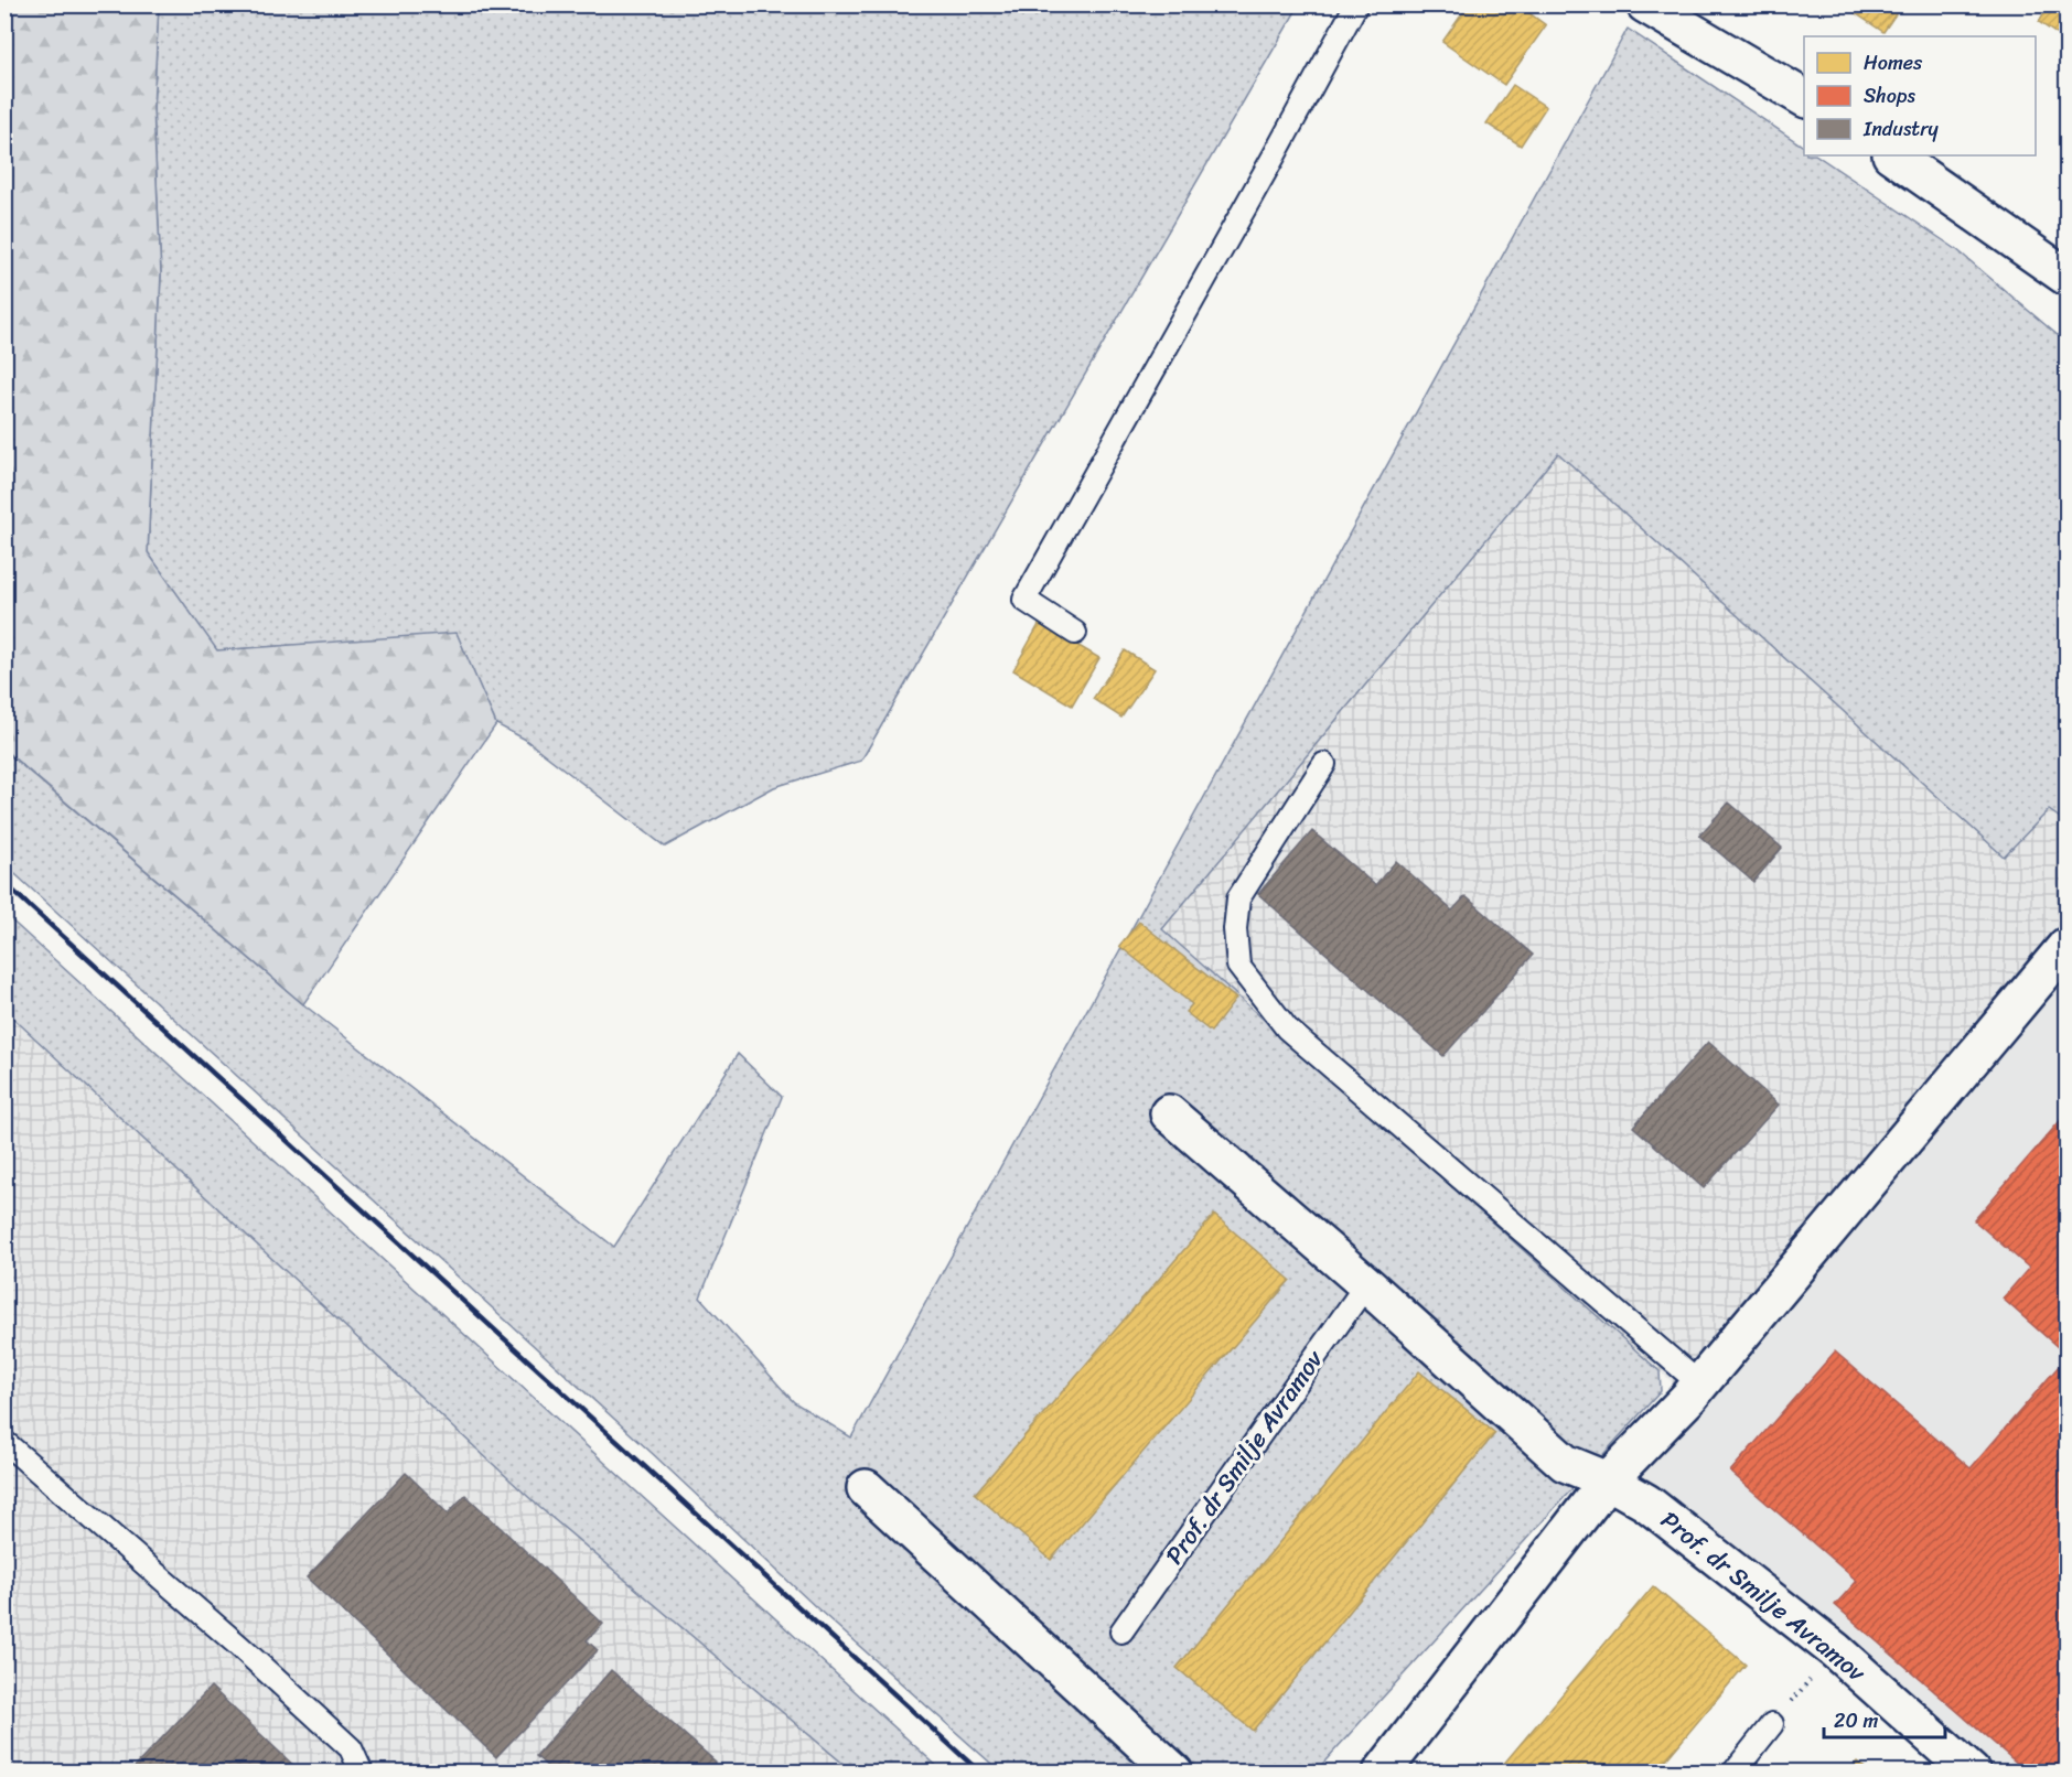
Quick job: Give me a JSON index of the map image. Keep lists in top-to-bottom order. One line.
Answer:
{"streets":{"street":["Prof. dr Smilje Avramov"]},"legend":["Homes","Shops","Industry"],"scale_bar":"20 m"}
